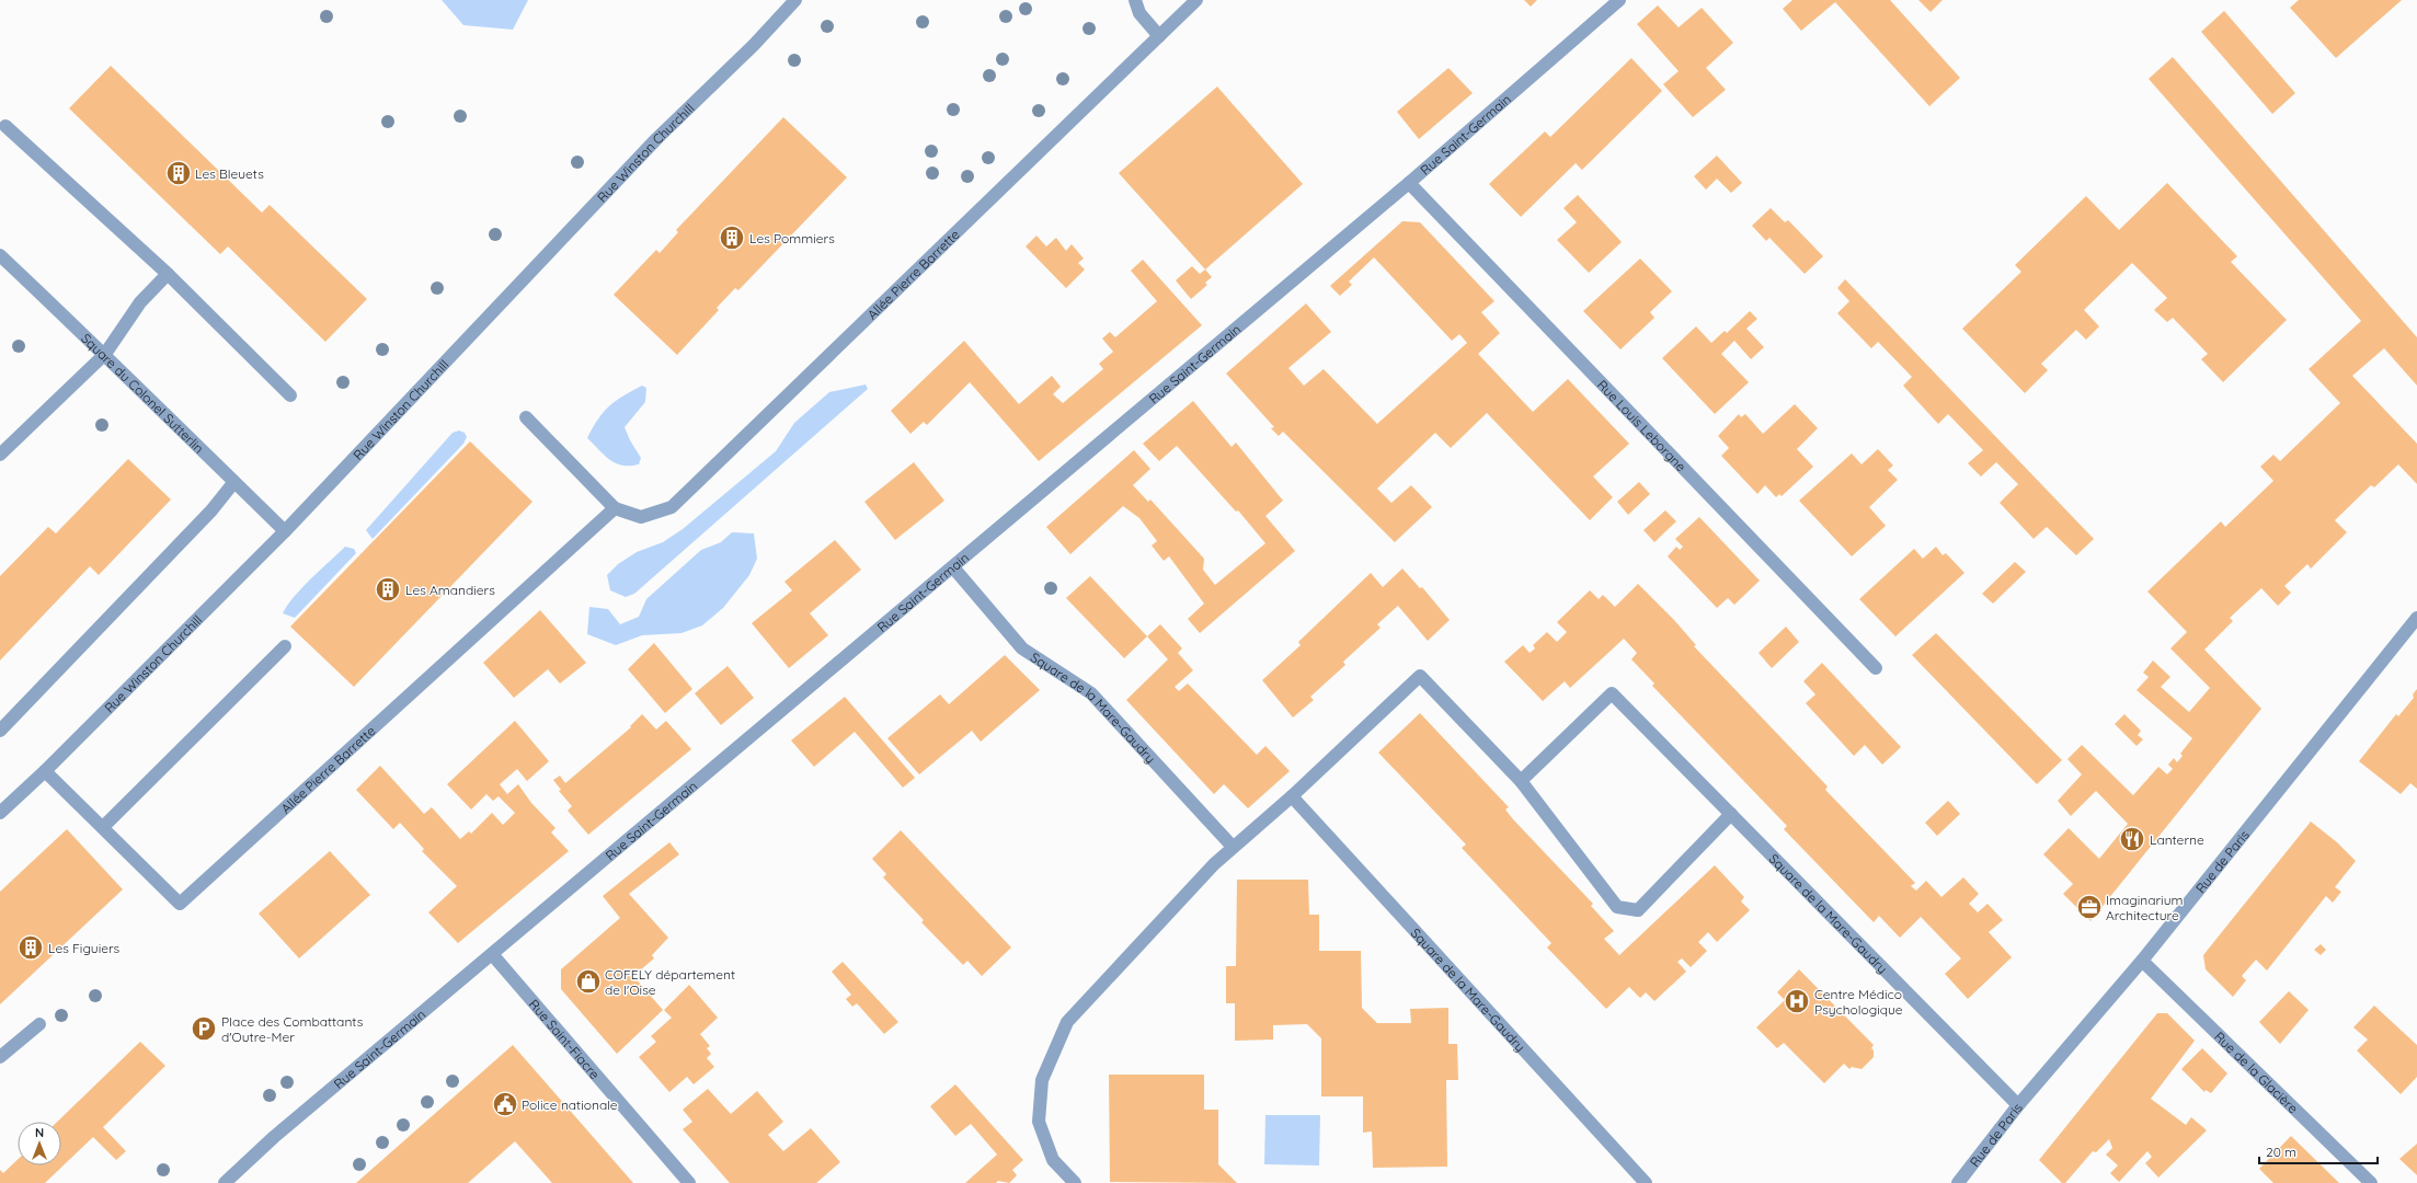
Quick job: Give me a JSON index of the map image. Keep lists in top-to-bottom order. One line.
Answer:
{"streets":{"street":["Rue Saint-Germain","Rue Winston Churchill","Allée Pierre Barrette","Square du Colonel Sutterlin","Rue Louis Leborgne","Square de la Mare-Gaudry","Rue de Paris","Rue Saint-Fiacre","Rue de la Glacière"]},"crossings":[["Rue Saint-Germain","Rue Louis Leborgne"],["Rue Saint-Germain","Square de la Mare-Gaudry"],["Rue Saint-Germain","Rue Saint-Fiacre"],["Rue Winston Churchill","Allée Pierre Barrette"],["Rue Winston Churchill","Square du Colonel Sutterlin"],["Square de la Mare-Gaudry","Rue de Paris"],["Rue de Paris","Rue de la Glacière"]],"places":{"building":["Les Bleuets","Les Pommiers","Les Amandiers","Les Figuiers"],"restaurant":["Lanterne"],"office":["Imaginarium Architecture"],"shop":["COFELY département de l'Oise"],"hospital":["Centre Médico Psychologique"],"parking":["Place des Combattants d'Outre-Mer"],"public building":["Police nationale"]},"scale_bar":"20 m","north":"top"}
